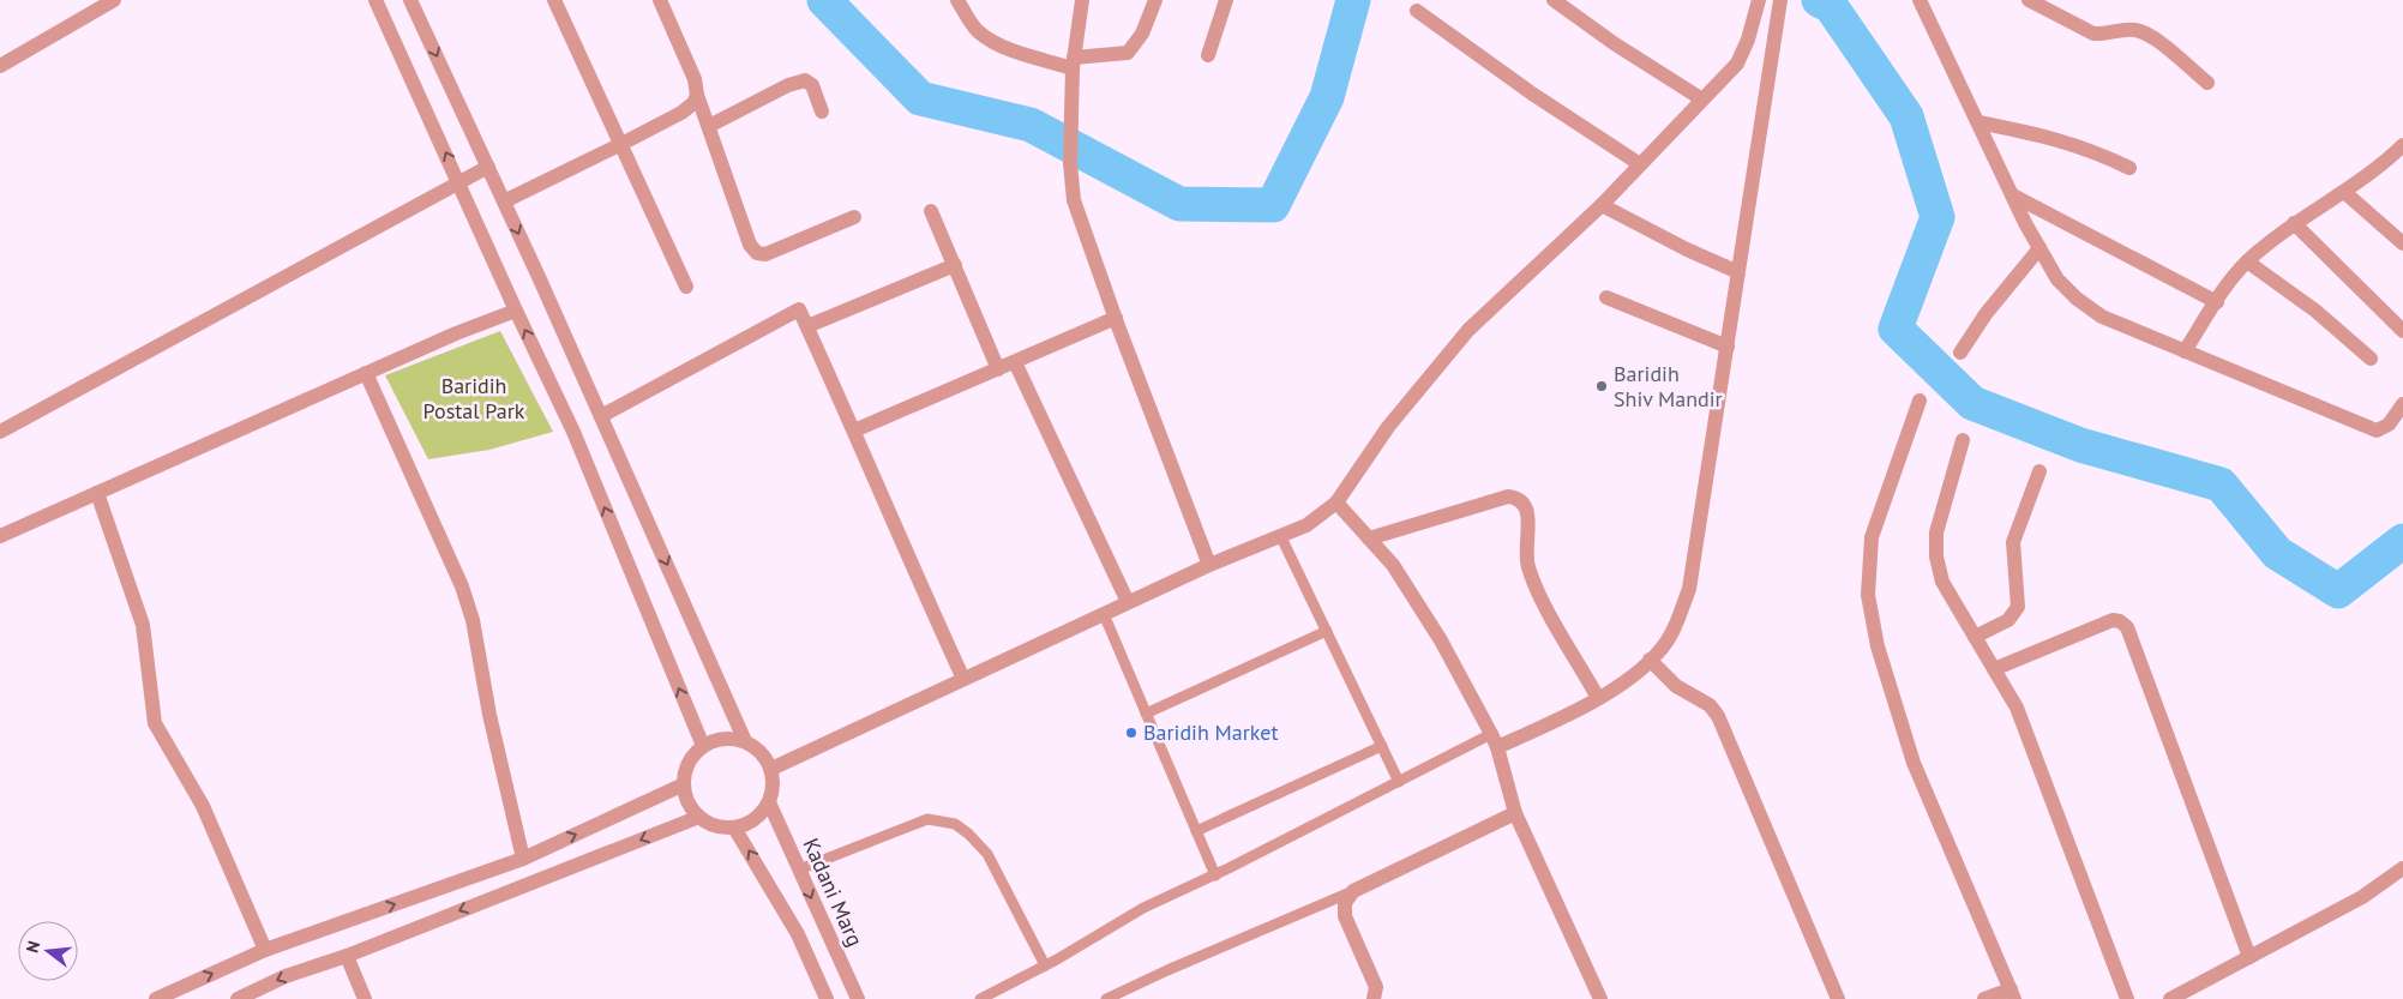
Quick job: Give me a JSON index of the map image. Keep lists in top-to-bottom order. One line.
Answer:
{"streets":{"street":["Kadani Marg"]},"parks":["Baridih Postal Park"],"places":["Baridih Shiv Mandir","Baridih Market"],"north":"left"}
